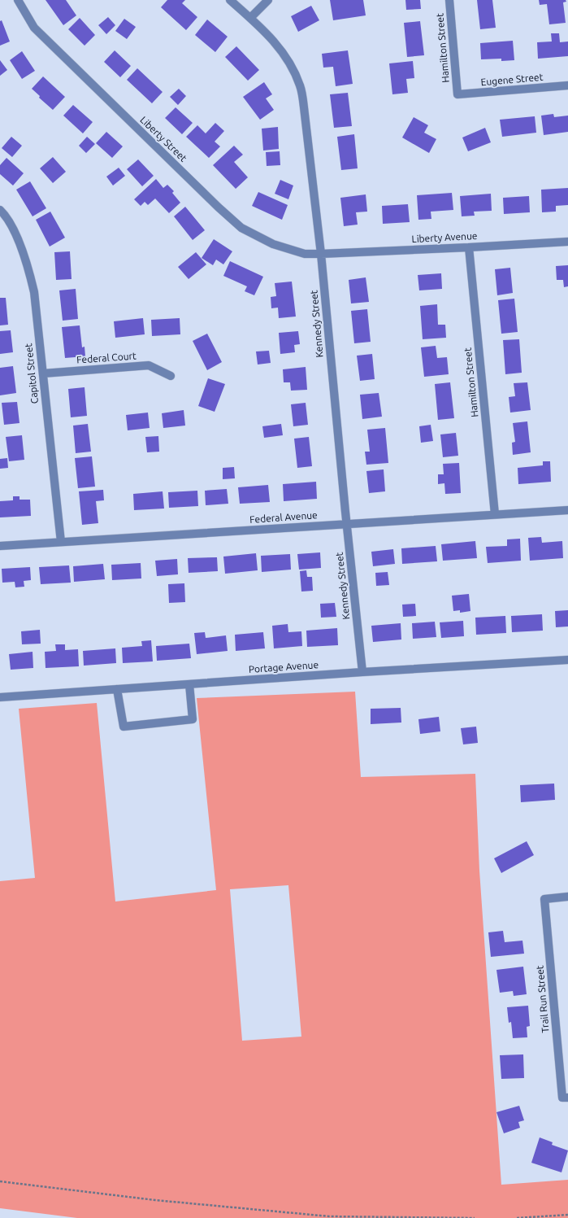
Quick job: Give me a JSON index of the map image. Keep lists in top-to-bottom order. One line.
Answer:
{"streets":{"street":["Hamilton Street","Eugene Street","Liberty Street","Liberty Avenue","Kennedy Street","Federal Court","Capitol Street","Federal Avenue","Portage Avenue","Trail Run Street"]},"crossings":[["Hamilton Street","Eugene Street"],["Hamilton Street","Liberty Avenue"],["Hamilton Street","Federal Avenue"],["Liberty Street","Liberty Avenue"],["Liberty Street","Kennedy Street"],["Liberty Avenue","Kennedy Street"],["Kennedy Street","Federal Avenue"],["Kennedy Street","Portage Avenue"],["Federal Court","Capitol Street"],["Capitol Street","Federal Avenue"]]}
